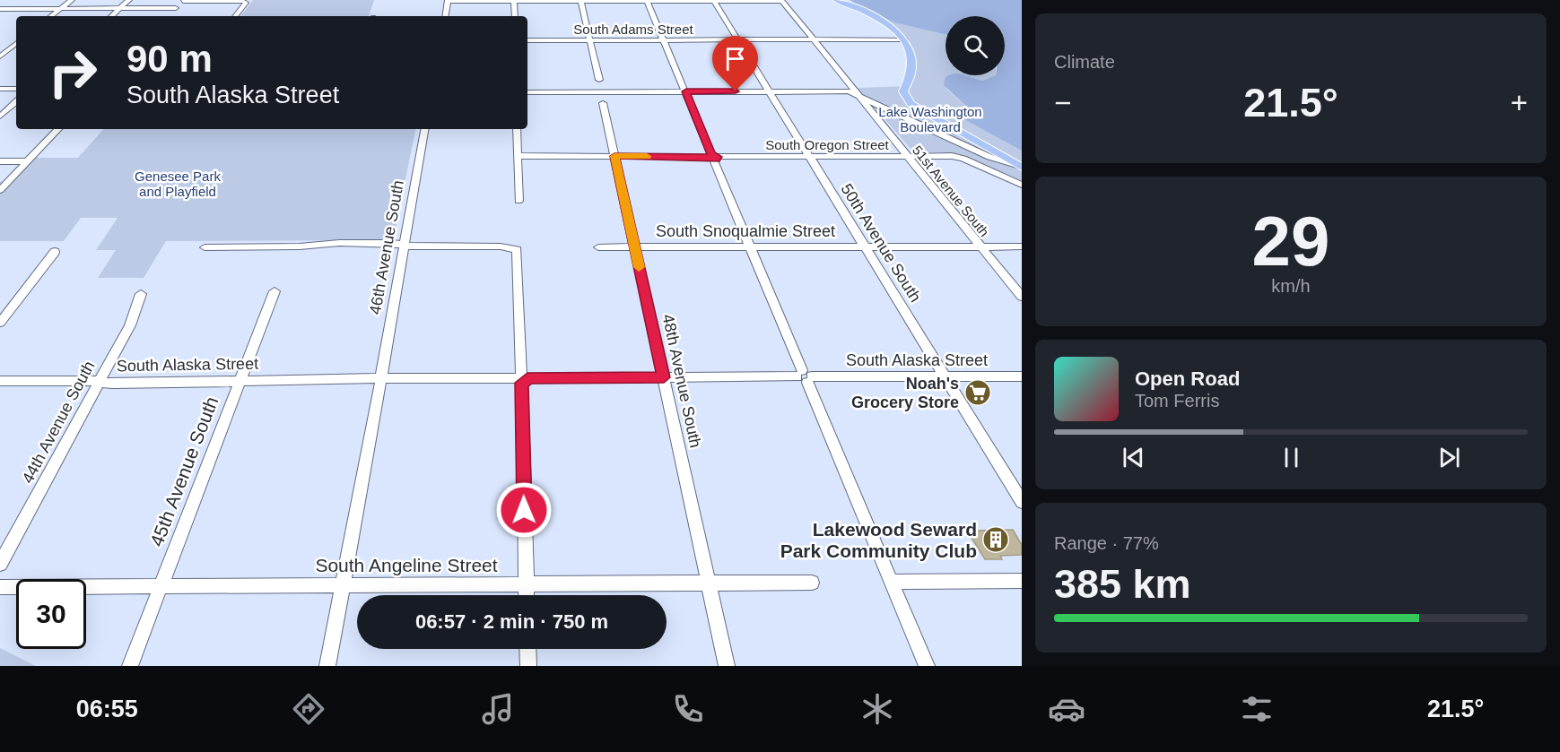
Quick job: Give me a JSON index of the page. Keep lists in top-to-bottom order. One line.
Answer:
{"streets":{"street":["South Adams Street","South Oregon Street","51st Avenue South","South Snoqualmie Street","50th Avenue South","46th Avenue South","South Alaska Street","48th Avenue South","44th Avenue South","45th Avenue South","South Angeline Street"]},"crossings":[["South Adams Street","51st Avenue South"],["South Adams Street","50th Avenue South"],["South Oregon Street","51st Avenue South"],["South Oregon Street","50th Avenue South"],["South Oregon Street","48th Avenue South"],["51st Avenue South","South Snoqualmie Street"],["South Snoqualmie Street","50th Avenue South"],["South Snoqualmie Street","48th Avenue South"],["50th Avenue South","South Alaska Street"],["46th Avenue South","South Alaska Street"],["46th Avenue South","South Angeline Street"],["South Alaska Street","48th Avenue South"],["South Alaska Street","44th Avenue South"],["South Alaska Street","45th Avenue South"],["48th Avenue South","South Angeline Street"],["45th Avenue South","South Angeline Street"]],"parks":["Lake Washington Boulevard","Genesee Park and Playfield"],"places":{"supermarket":["Noah's Grocery Store"],"building":["Lakewood Seward Park Community Club"]},"page":{"tile":["Climate",["29","km/h"],["Range · 77%","385 km"]],"turn":["90 m","South Alaska Street"],"heat":["−","21.5°","+"],"song":["Open Road","Tom Ferris"],"limit":"30","trip":"06:57 · 2 min · 750 m","tabs":["06:55","21.5°"]}}
